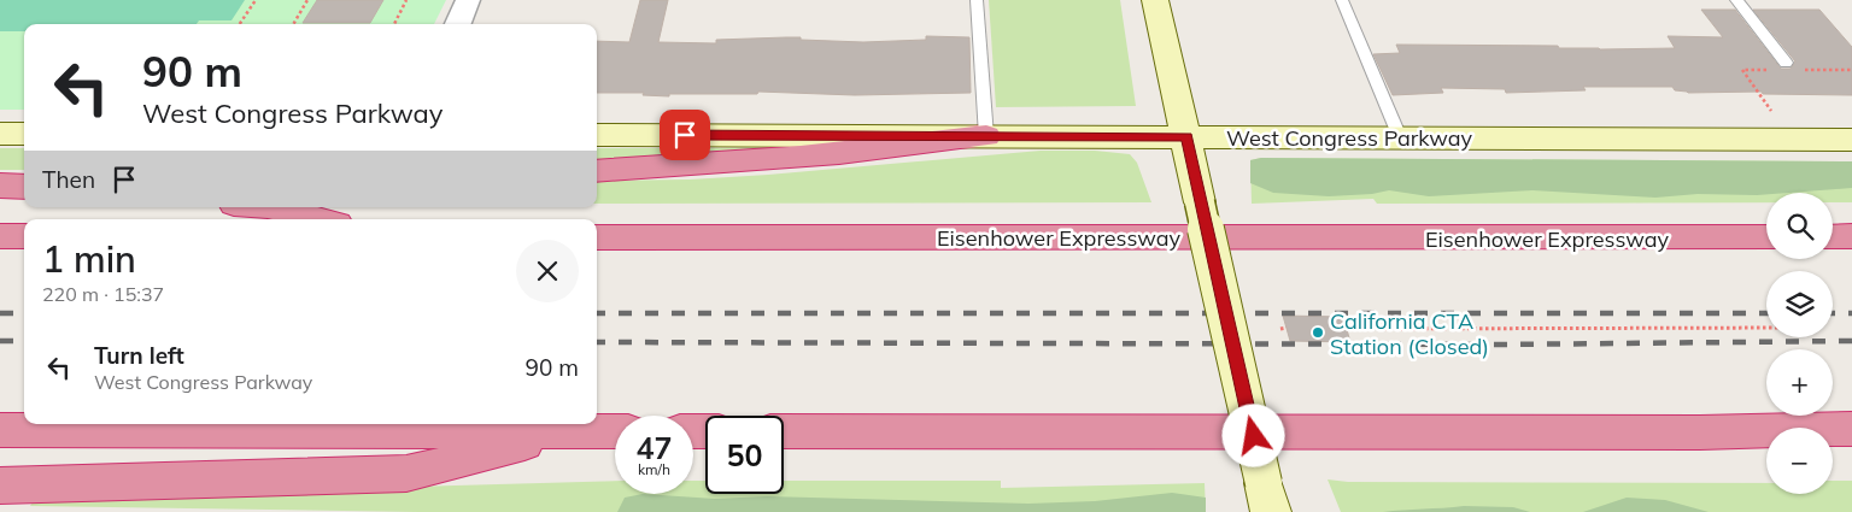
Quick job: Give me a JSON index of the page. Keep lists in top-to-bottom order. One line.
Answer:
{"streets":{"highway":["Eisenhower Expressway"],"street":["West Congress Parkway"]},"places":["California CTA Station (Closed)"],"page":{"turn":["90 m","West Congress Parkway"],"then":"Then","map_buttons":["+","−"],"heading":["1 min","220 m · 15:37"],"list":[{"name":"Turn left","note":"West Congress Parkway","value":"90 m"}],"speed":"47 km/h","limit":"50"}}
